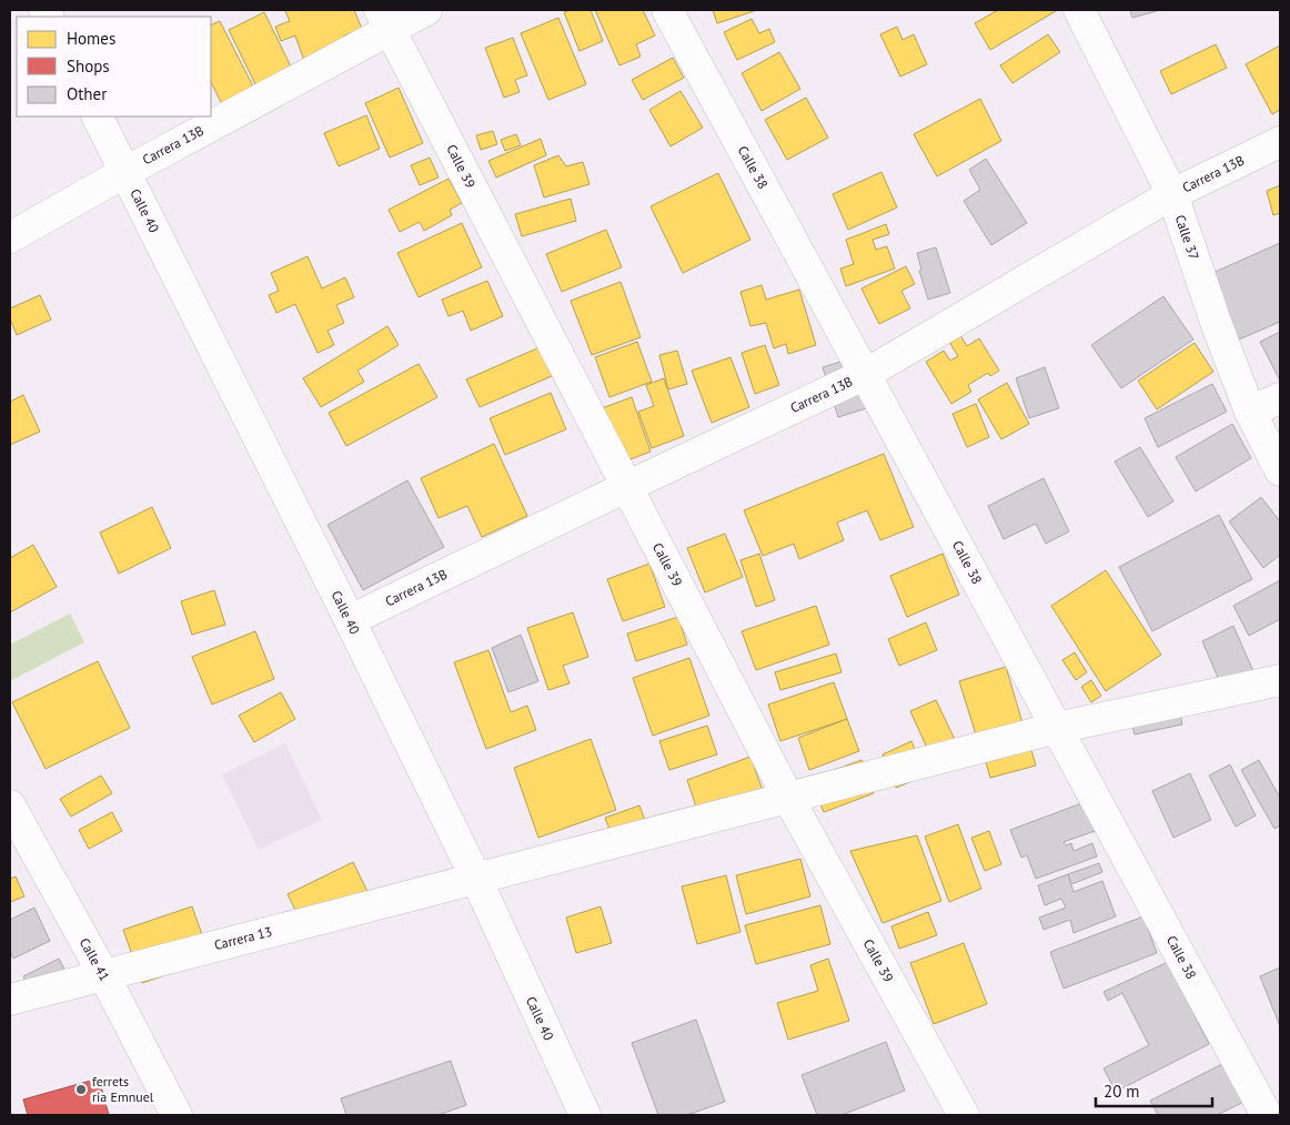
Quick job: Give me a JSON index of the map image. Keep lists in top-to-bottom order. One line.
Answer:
{"streets":{"street":["Carrera 13B","Calle 39","Calle 38","Calle 40","Calle 37","Carrera 13","Calle 41"]},"crossings":[["Carrera 13B","Calle 39"],["Carrera 13B","Calle 38"],["Carrera 13B","Calle 40"],["Carrera 13B","Calle 37"],["Calle 39","Carrera 13"],["Calle 38","Carrera 13"],["Calle 40","Carrera 13"],["Carrera 13","Calle 41"]],"places":["ferrets ria Emnuel"],"legend":["Homes","Shops","Other"],"scale_bar":"20 m"}
